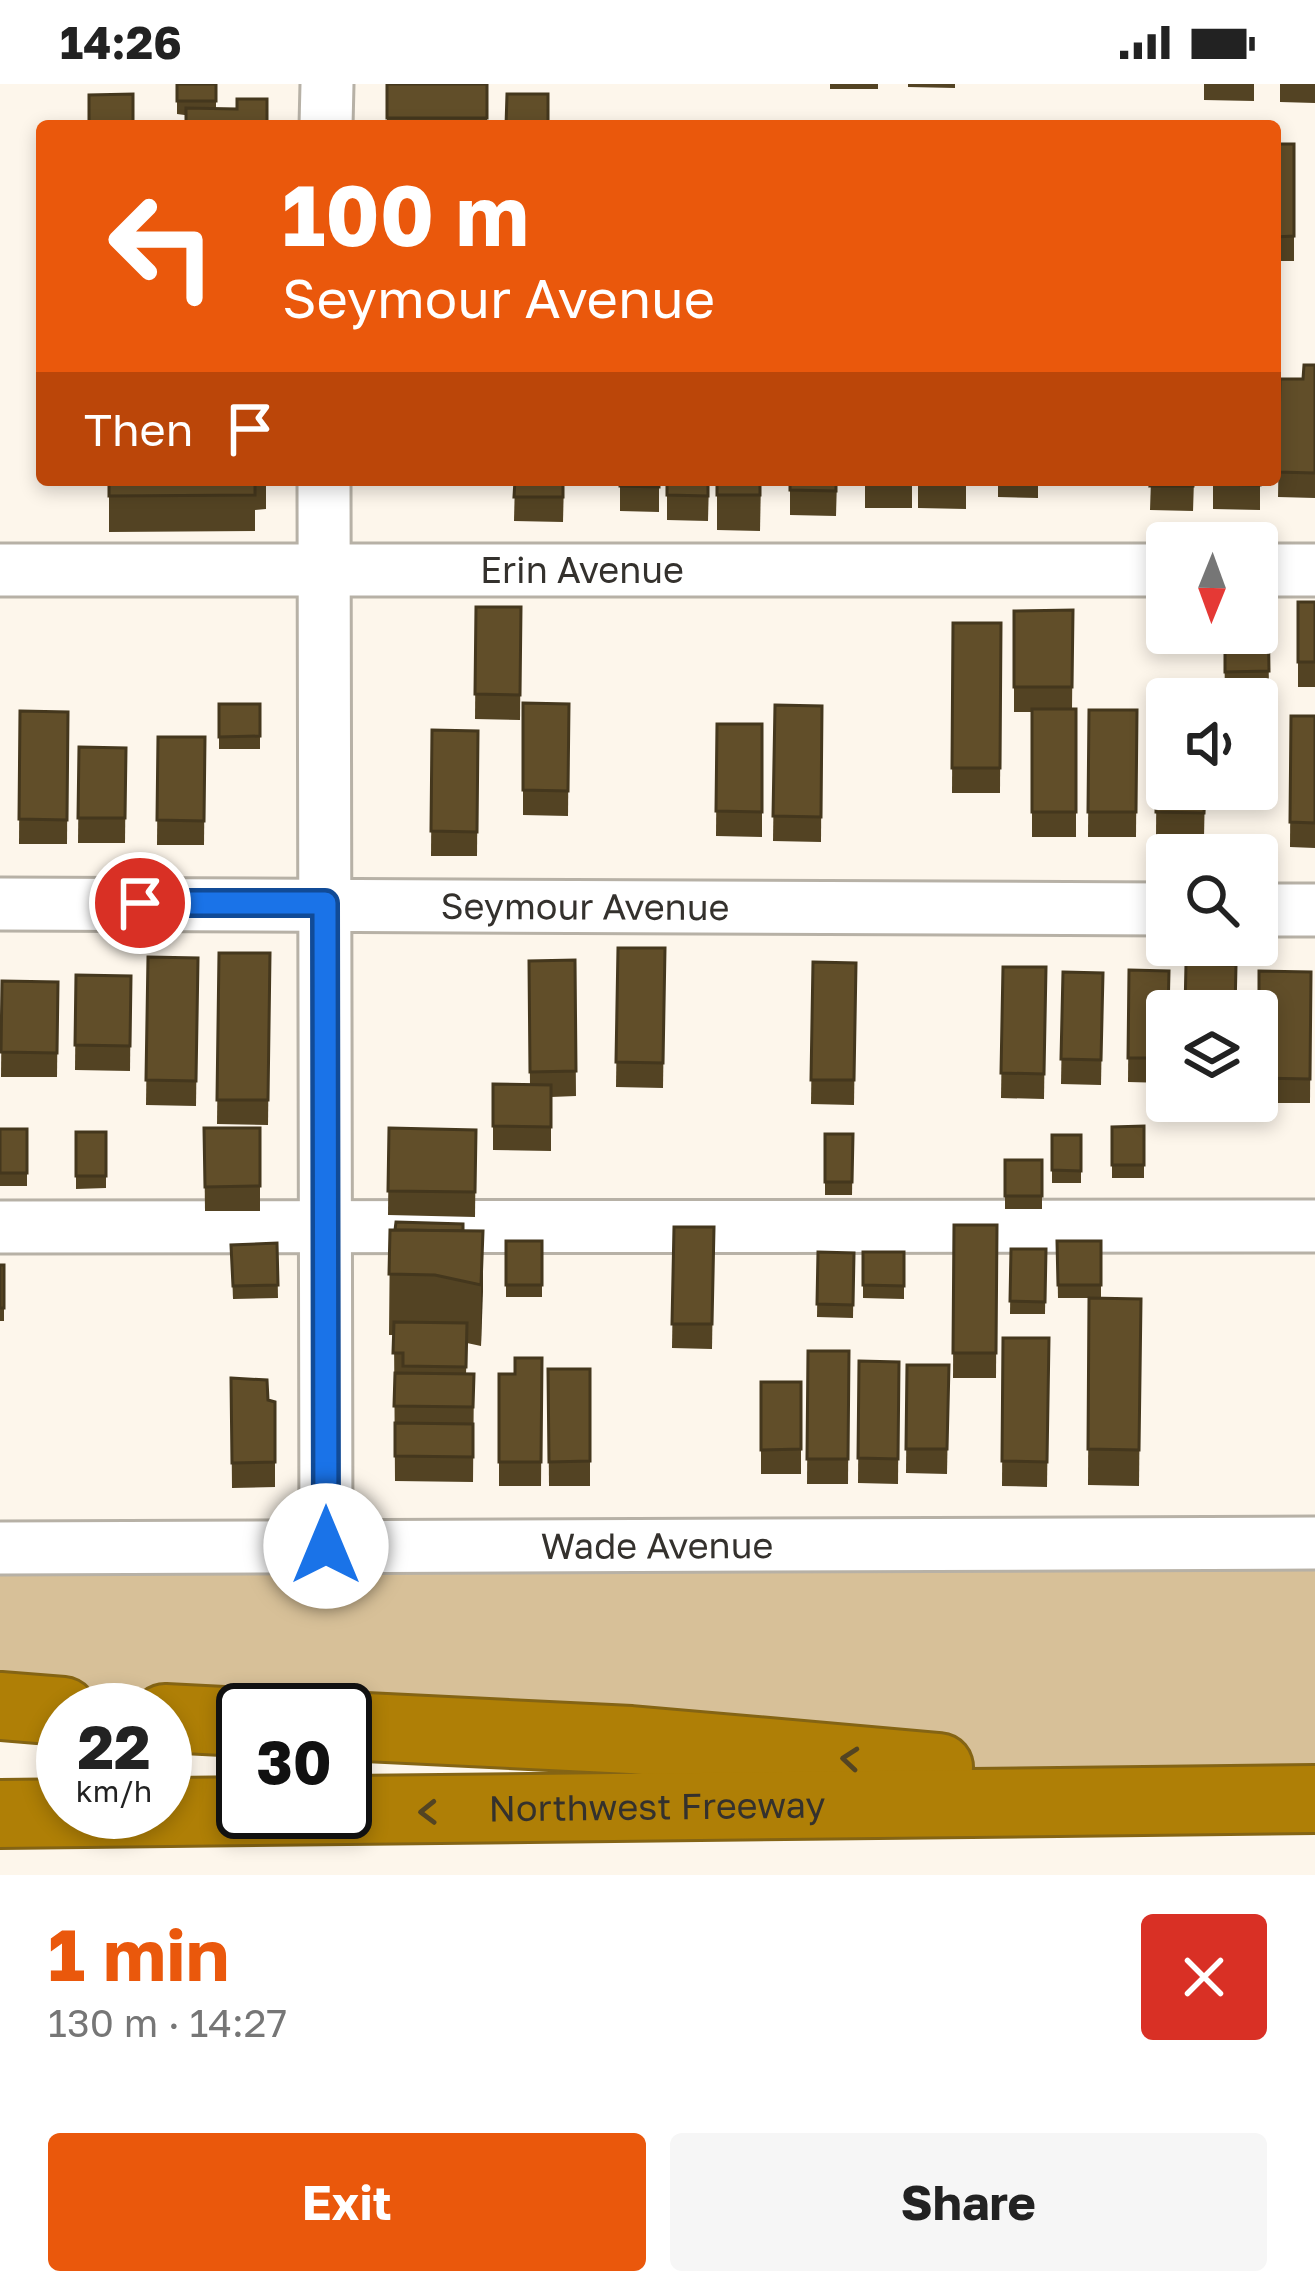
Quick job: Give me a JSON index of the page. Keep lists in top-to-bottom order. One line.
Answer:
{"streets":{"highway":["Northwest Freeway"],"street":["Erin Avenue","Seymour Avenue","Wade Avenue"]},"north":"bottom","page":{"status":"14:26","turn":["100 m","Seymour Avenue"],"then":"Then","speed":"22 km/h","limit":"30","heading":["1 min","130 m · 14:27"],"buttons":["Exit","Share"]}}
